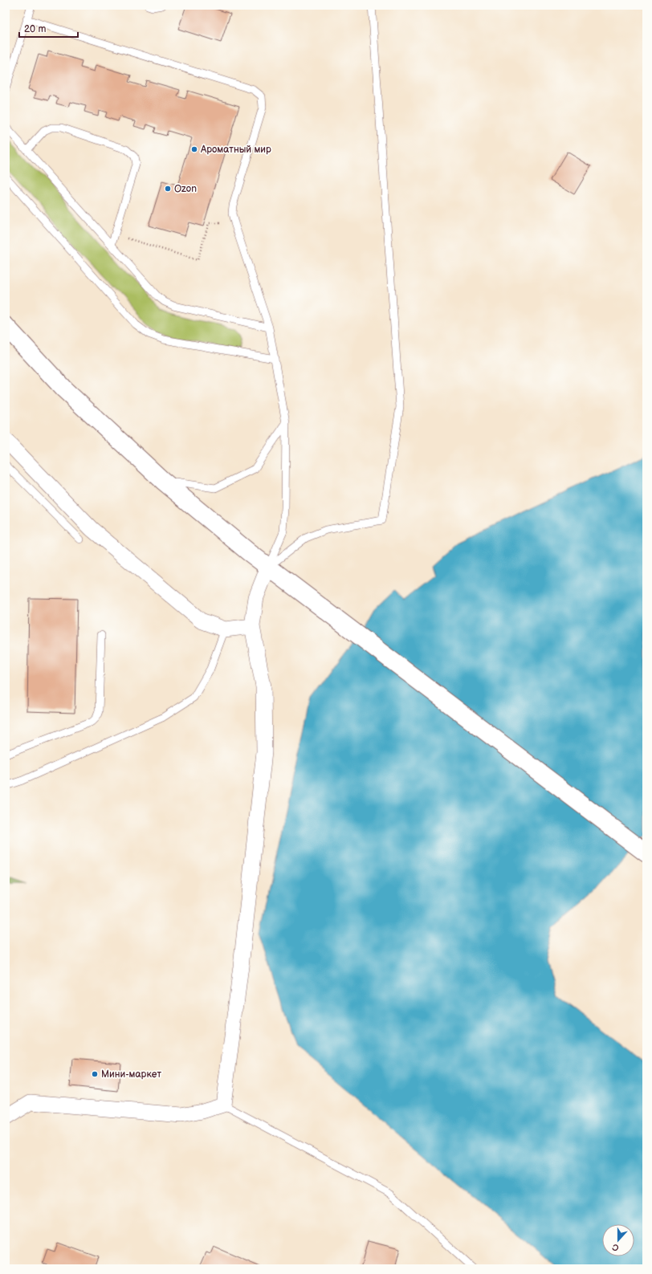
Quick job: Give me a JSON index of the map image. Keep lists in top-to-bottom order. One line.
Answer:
{"places":["Ароматный мир","Ozon","Мини-маркет"],"scale_bar":"20 m","north":"bottom"}
